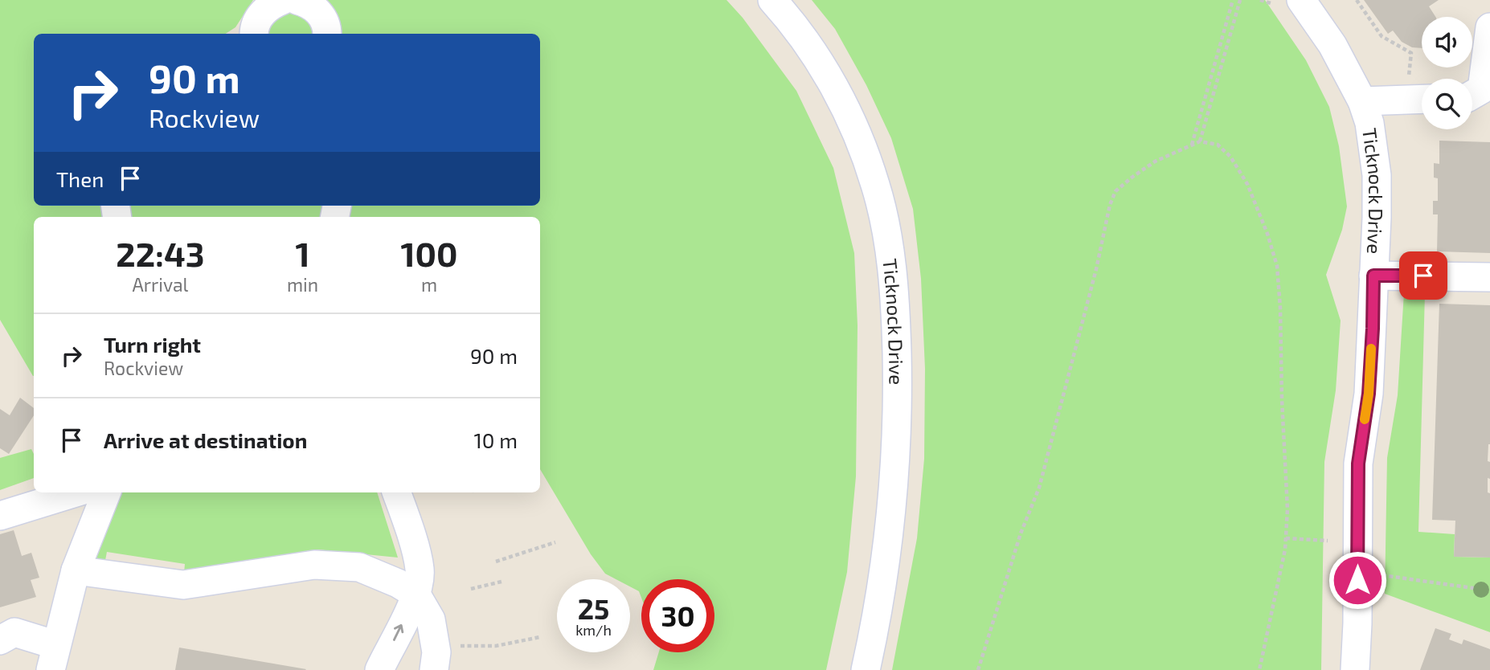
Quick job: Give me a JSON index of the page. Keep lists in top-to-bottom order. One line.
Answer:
{"streets":{"street":["Ticknock Drive"]},"page":{"turn":["90 m","Rockview"],"then":"Then","eta":["22:43","Arrival","1","min","100","m"],"list":[{"name":"Turn right","note":"Rockview","value":"90 m"},{"name":"Arrive at destination","value":"10 m"}],"speed":"25 km/h","limit":"30"}}
